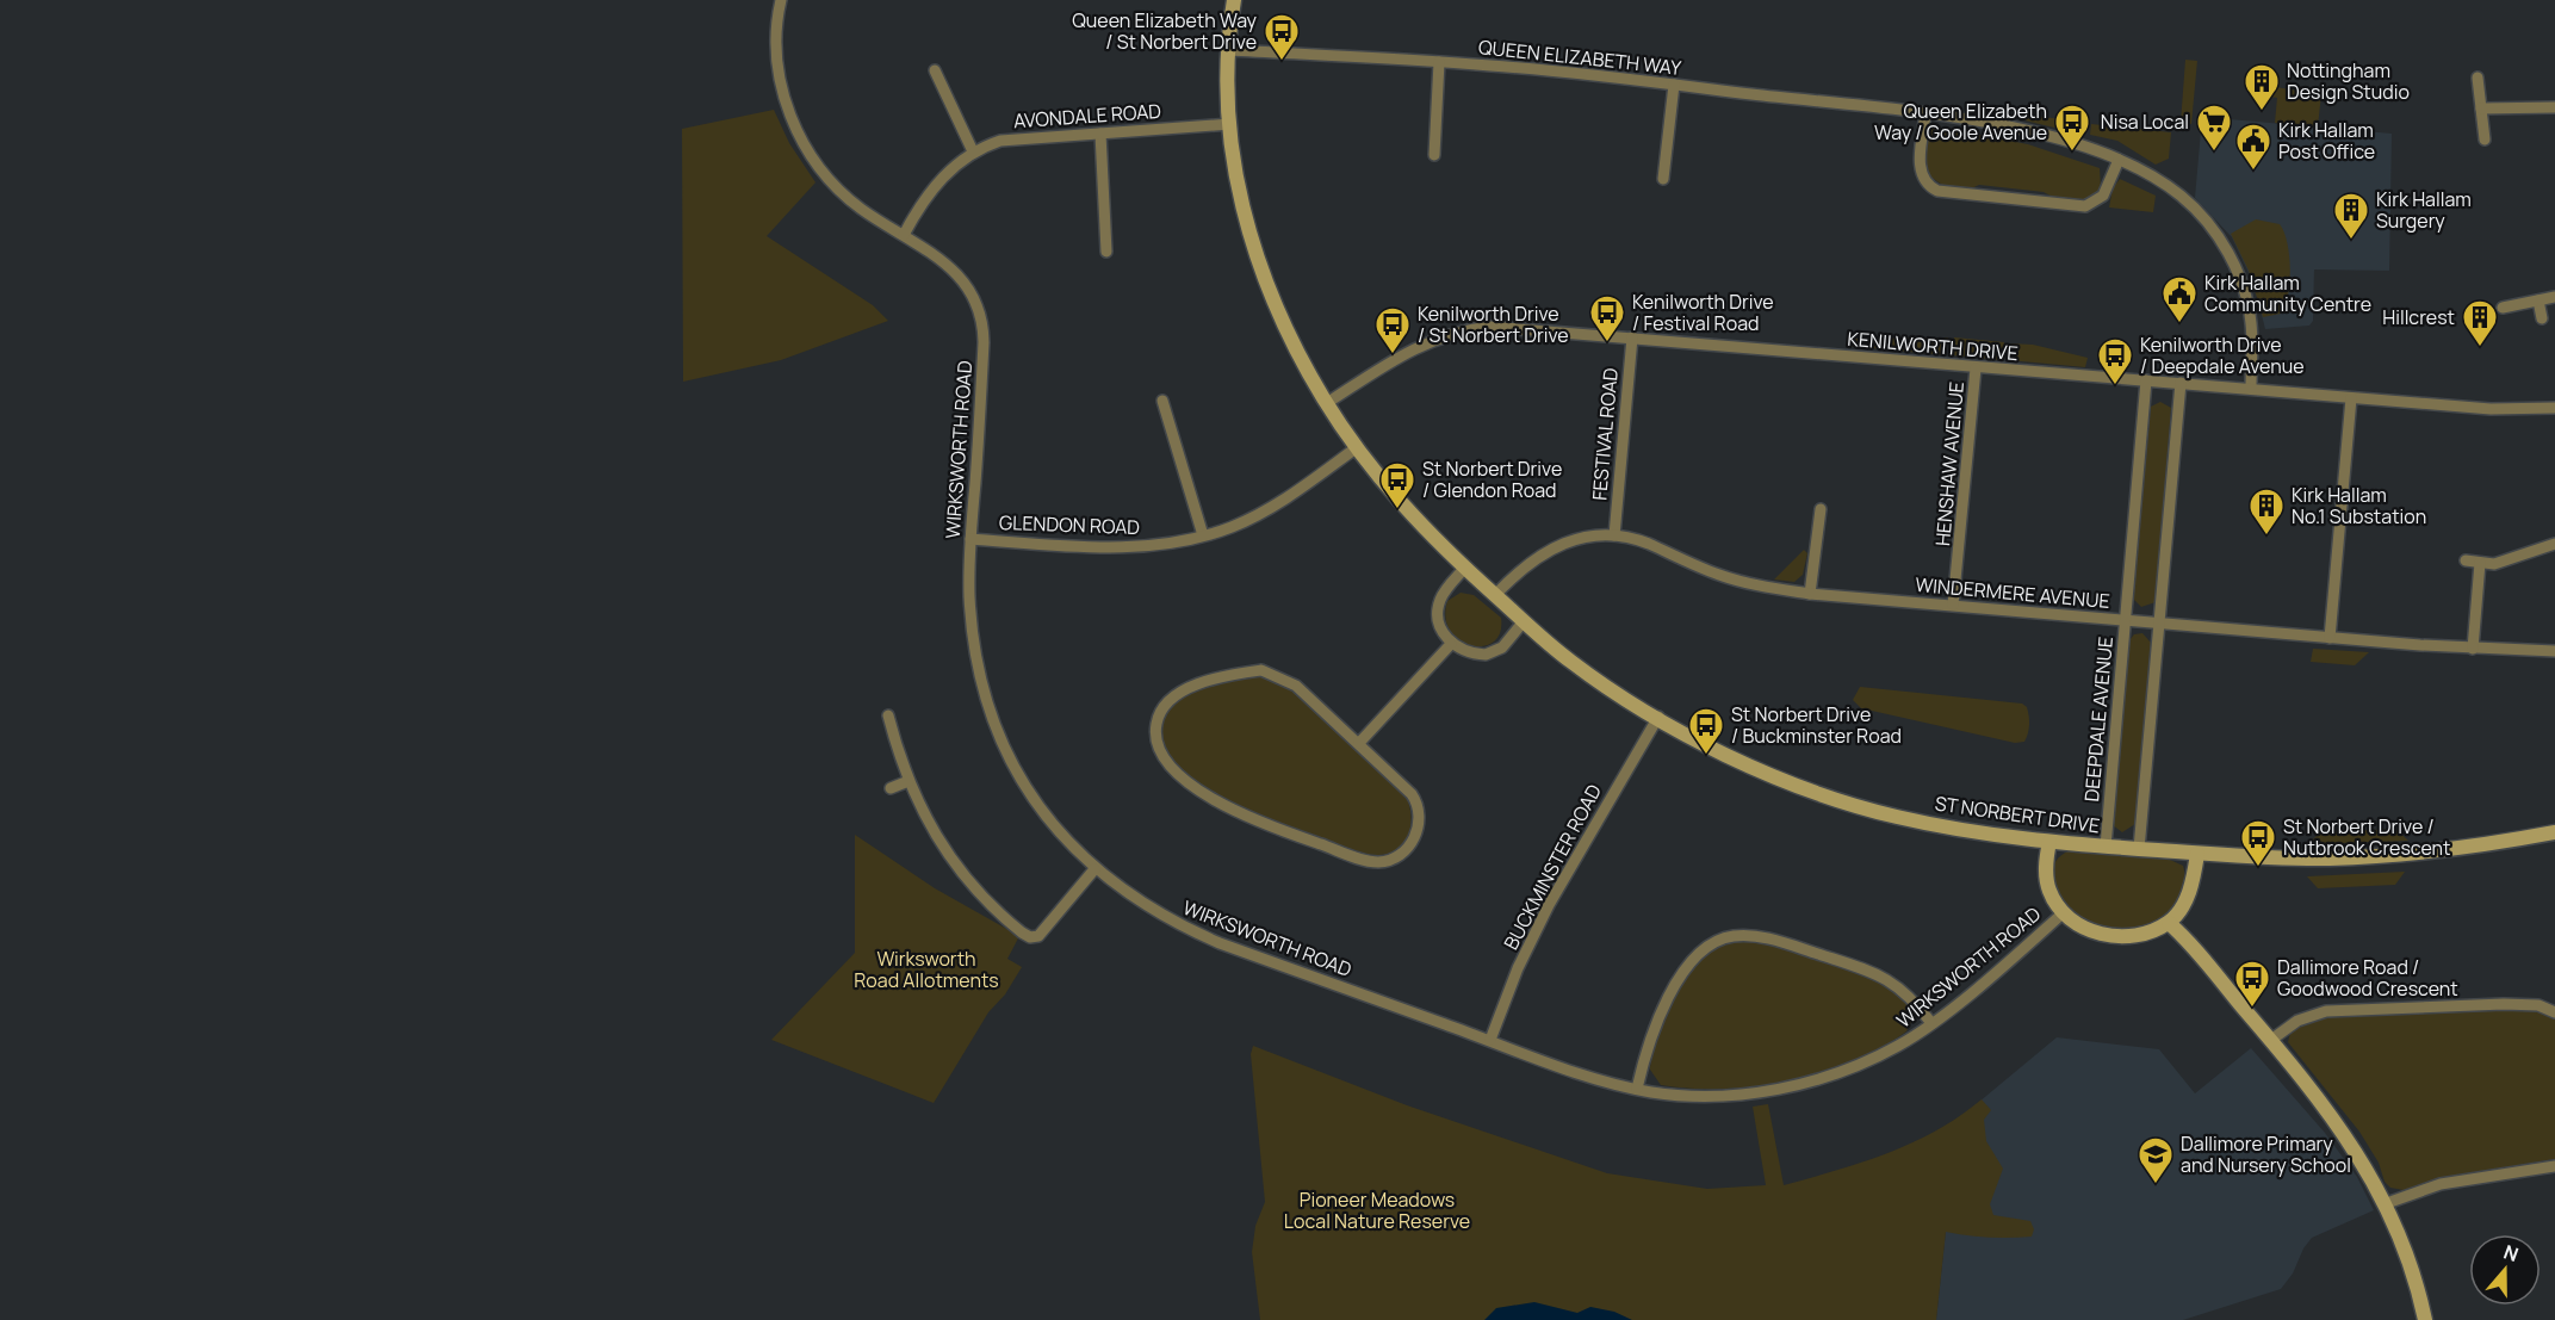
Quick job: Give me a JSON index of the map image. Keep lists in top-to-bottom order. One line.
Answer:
{"streets":{"street":["QUEEN ELIZABETH WAY","AVONDALE ROAD","KENILWORTH DRIVE","FESTIVAL ROAD","WIRKSWORTH ROAD","HENSHAW AVENUE","GLENDON ROAD","WINDERMERE AVENUE","DEEPDALE AVENUE","ST NORBERT DRIVE","BUCKMINSTER ROAD"]},"crossings":[["QUEEN ELIZABETH WAY","KENILWORTH DRIVE"],["QUEEN ELIZABETH WAY","ST NORBERT DRIVE"],["AVONDALE ROAD","WIRKSWORTH ROAD"],["AVONDALE ROAD","ST NORBERT DRIVE"],["KENILWORTH DRIVE","FESTIVAL ROAD"],["KENILWORTH DRIVE","HENSHAW AVENUE"],["KENILWORTH DRIVE","DEEPDALE AVENUE"],["KENILWORTH DRIVE","ST NORBERT DRIVE"],["FESTIVAL ROAD","WINDERMERE AVENUE"],["WIRKSWORTH ROAD","GLENDON ROAD"],["WIRKSWORTH ROAD","BUCKMINSTER ROAD"],["HENSHAW AVENUE","WINDERMERE AVENUE"],["GLENDON ROAD","ST NORBERT DRIVE"],["WINDERMERE AVENUE","DEEPDALE AVENUE"],["WINDERMERE AVENUE","ST NORBERT DRIVE"],["DEEPDALE AVENUE","ST NORBERT DRIVE"],["ST NORBERT DRIVE","BUCKMINSTER ROAD"]],"parks":["Wirksworth Road Allotments","Pioneer Meadows Local Nature Reserve"],"places":{"bus stop":["Queen Elizabeth Way / St Norbert Drive","Queen Elizabeth Way / Goole Avenue","Kenilworth Drive / Festival Road","Kenilworth Drive / St Norbert Drive","Kenilworth Drive / Deepdale Avenue","St Norbert Drive / Glendon Road","St Norbert Drive / Buckminster Road","St Norbert Drive / Nutbrook Crescent","Dallimore Road / Goodwood Crescent"],"building":["Nottingham Design Studio","Kirk Hallam Surgery","Hillcrest","Kirk Hallam No.1 Substation"],"supermarket":["Nisa Local"],"public building":["Kirk Hallam Post Office","Kirk Hallam Community Centre"],"school or university":["Dallimore Primary and Nursery School"]},"north":"top"}
